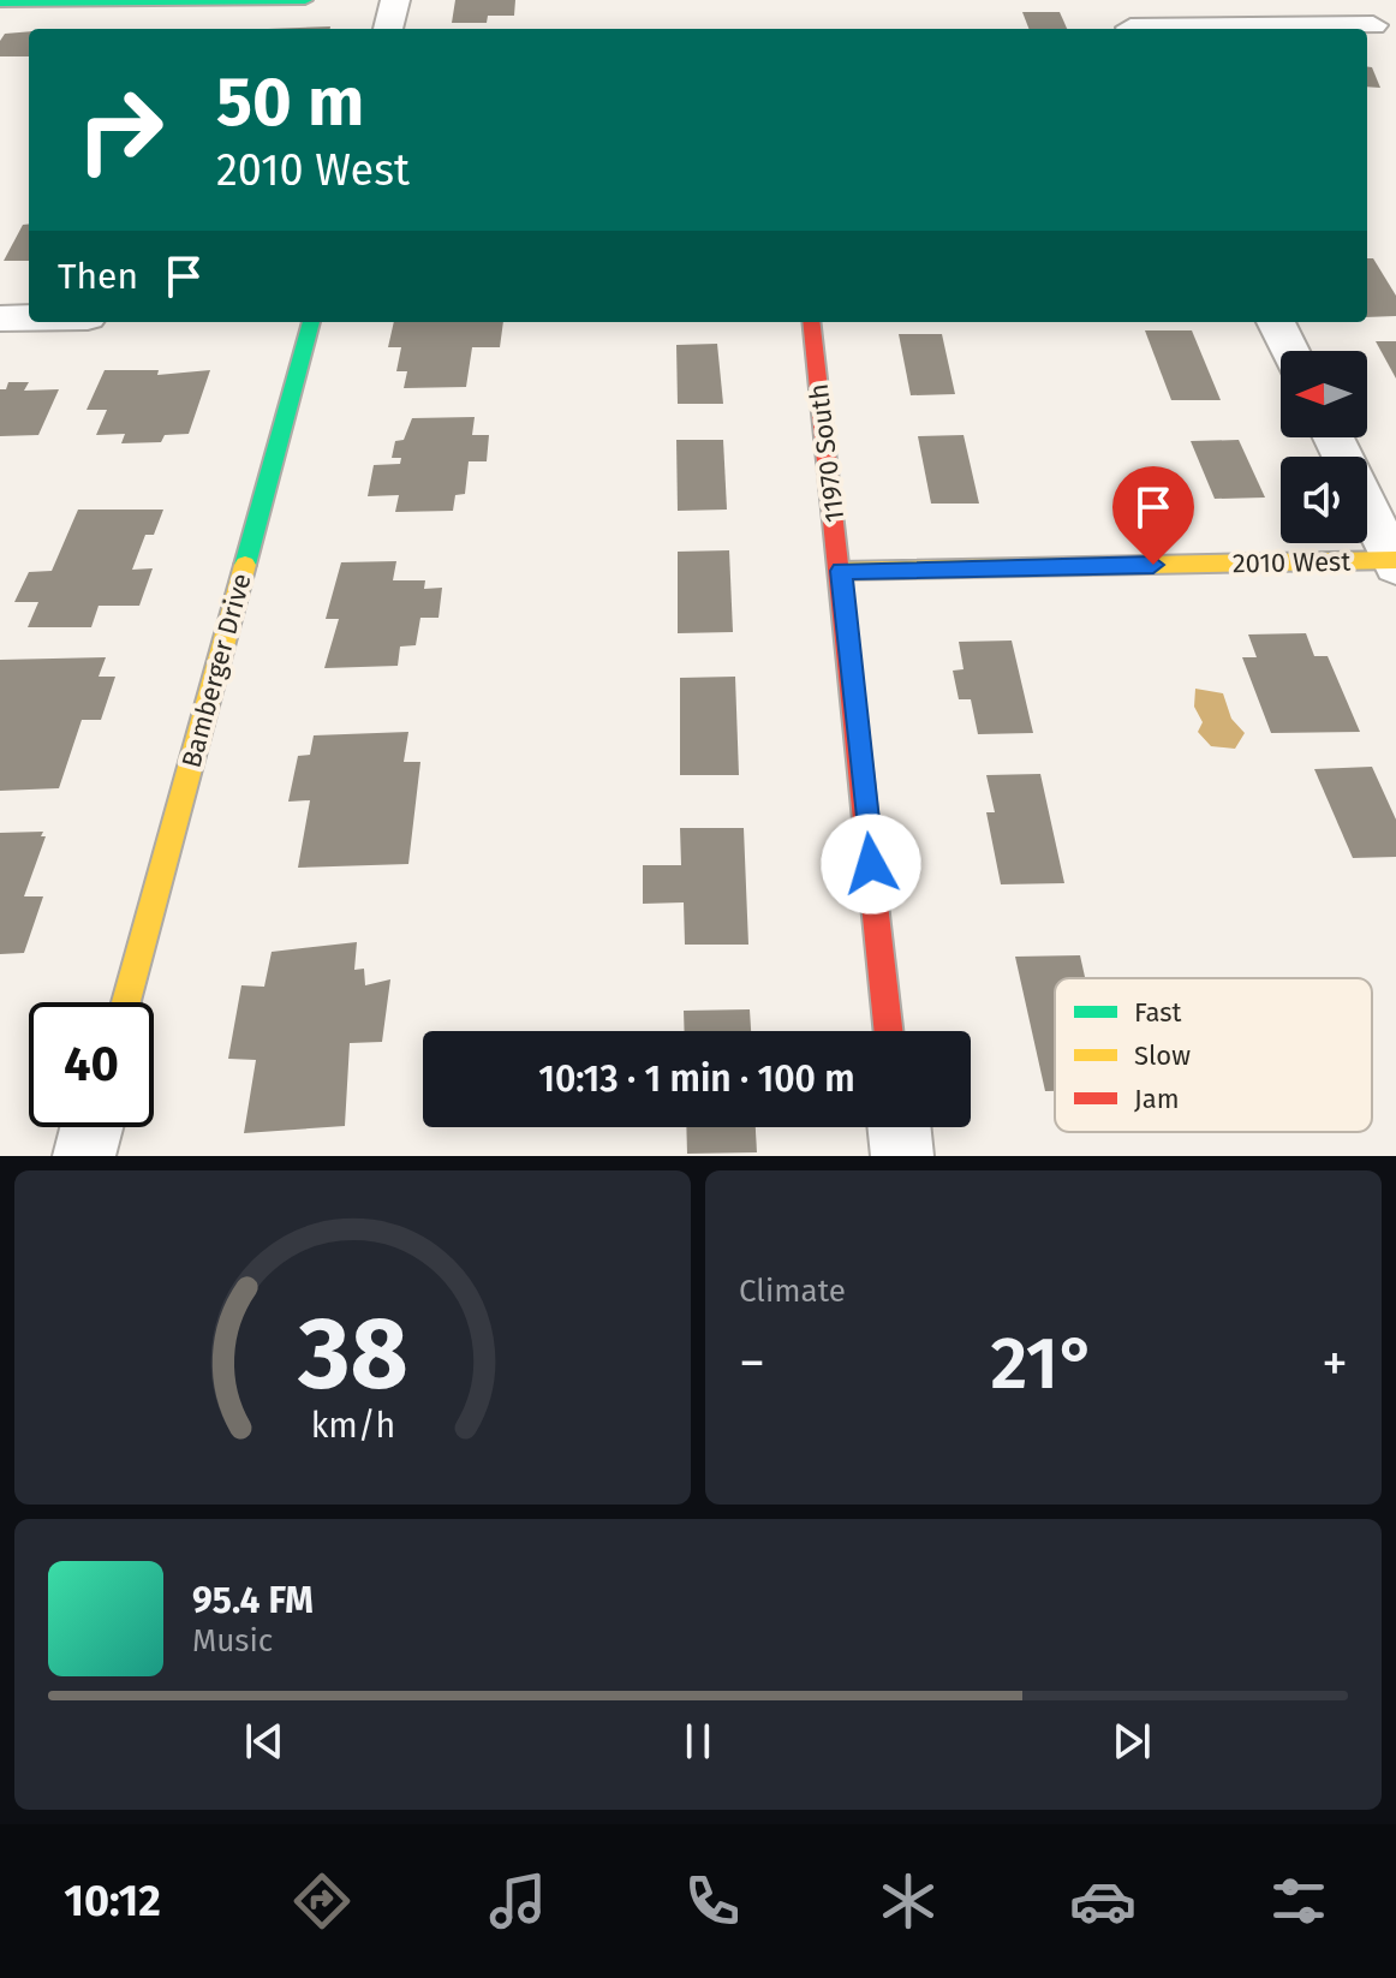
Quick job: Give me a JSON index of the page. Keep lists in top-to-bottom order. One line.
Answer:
{"streets":{"street":["11970 South","2010 West","Bamberger Drive"]},"crossings":[["11970 South","2010 West"]],"legend":["Fast","Slow","Jam"],"north":"left","page":{"turn":["50 m","2010 West"],"then":"Then","limit":"40","trip":"10:13 · 1 min · 100 m","tile":"Climate","heat":["−","21°","+"],"song":["95.4 FM","Music"],"tabs":"10:12","gauge":["38","km/h"]}}
